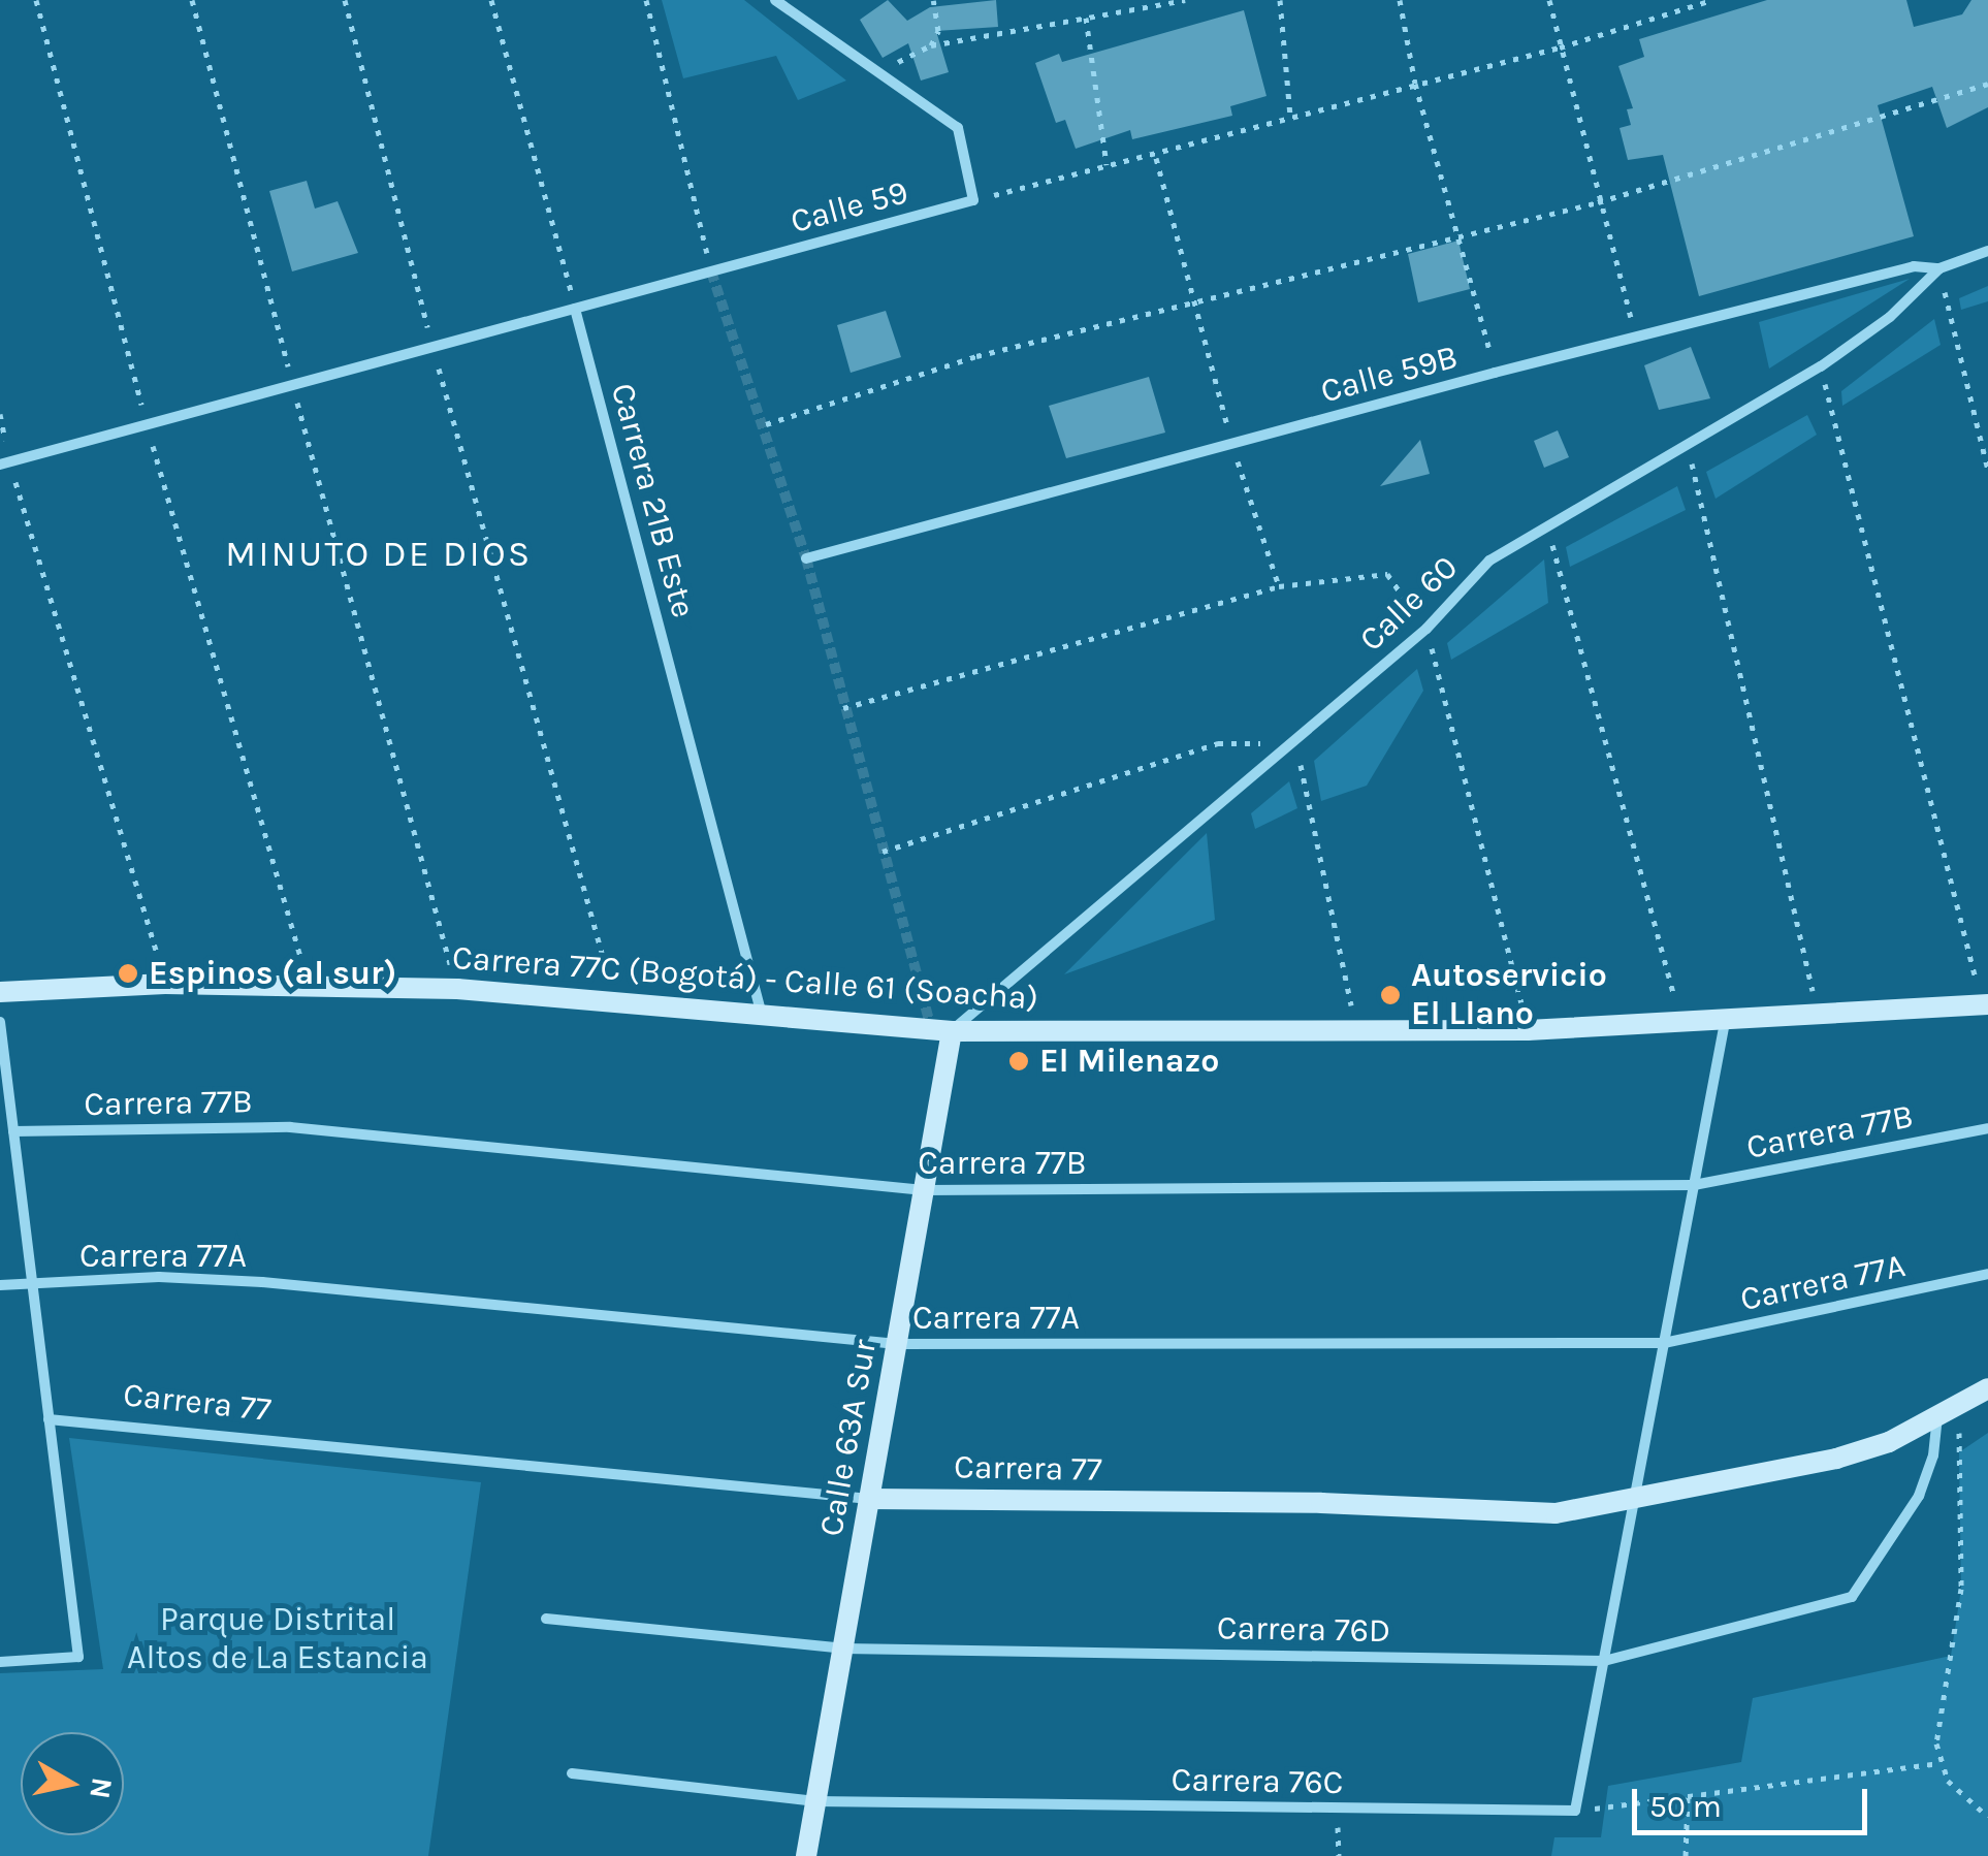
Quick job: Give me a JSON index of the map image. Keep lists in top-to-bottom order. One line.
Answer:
{"streets":{"street":["Calle 59","Calle 59B","Carrera 21B Este","Calle 60","Carrera 77C (Bogotá) - Calle 61 (Soacha)","Carrera 77B","Carrera 77A","Carrera 77","Calle 63A Sur","Carrera 76D","Carrera 76C"]},"crossings":[["Calle 59","Carrera 21B Este"],["Calle 59B","Calle 60"],["Carrera 21B Este","Carrera 77C (Bogotá) - Calle 61 (Soacha)"],["Calle 60","Carrera 77C (Bogotá) - Calle 61 (Soacha)"],["Calle 60","Calle 63A Sur"],["Carrera 77C (Bogotá) - Calle 61 (Soacha)","Calle 63A Sur"],["Carrera 77B","Calle 63A Sur"],["Carrera 77A","Calle 63A Sur"],["Carrera 77","Calle 63A Sur"],["Carrera 77","Carrera 76D"],["Calle 63A Sur","Carrera 76D"],["Calle 63A Sur","Carrera 76C"]],"districts":["MINUTO DE DIOS"],"parks":["Parque Distrital Altos de La Estancia"],"places":["Espinos (al sur)","Autoservicio El Llano","El Milenazo"],"scale_bar":"50 m","north":"right"}
